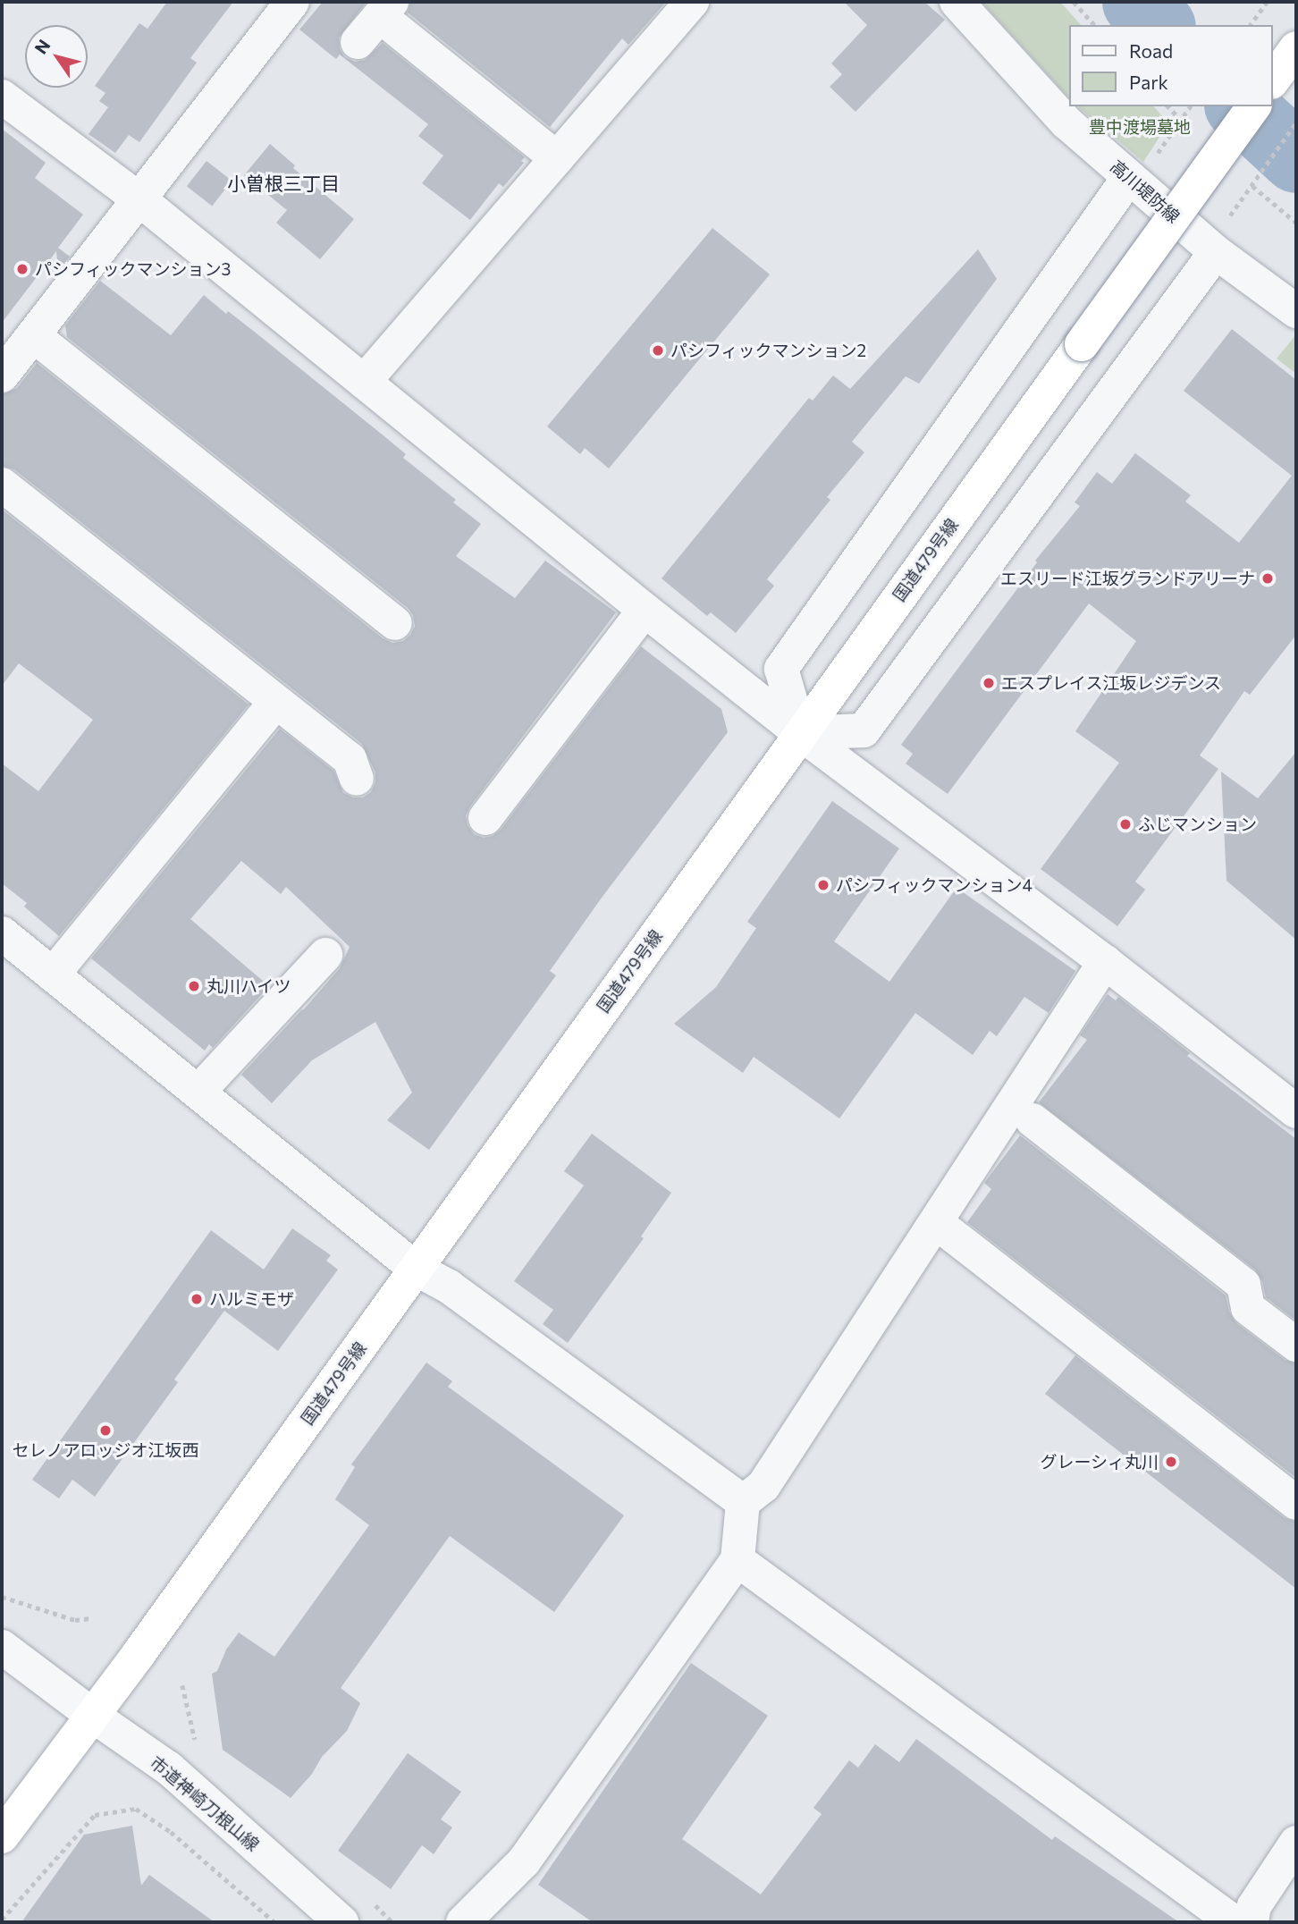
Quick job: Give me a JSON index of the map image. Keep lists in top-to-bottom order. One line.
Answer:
{"streets":{"highway":["国道479号線"],"street":["高川堤防線","市道神崎刀根山線"]},"crossings":[["国道479号線","市道神崎刀根山線"]],"districts":["小曽根三丁目"],"parks":["豊中渡場墓地"],"places":["パシフィックマンション3","パシフィックマンション2","エスリード江坂グランドアリーナ","エスプレイス江坂レジデンス","ふじマンション","パシフィックマンション4","丸川ハイツ","ハルミモザ","セレノアロッジオ江坂西","グレーシィ丸川"],"legend":["Road","Park"],"north":"top left"}
